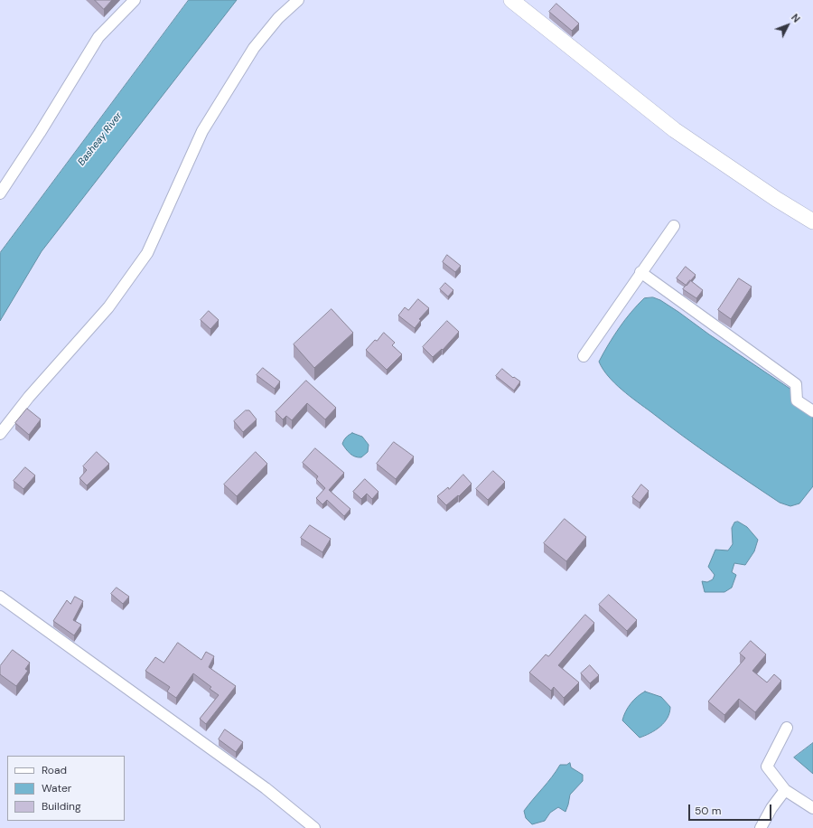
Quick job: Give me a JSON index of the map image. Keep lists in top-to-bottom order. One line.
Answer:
{"water":["Basheay River"],"legend":["Road","Water","Building"],"scale_bar":"50 m","north":"top right"}
